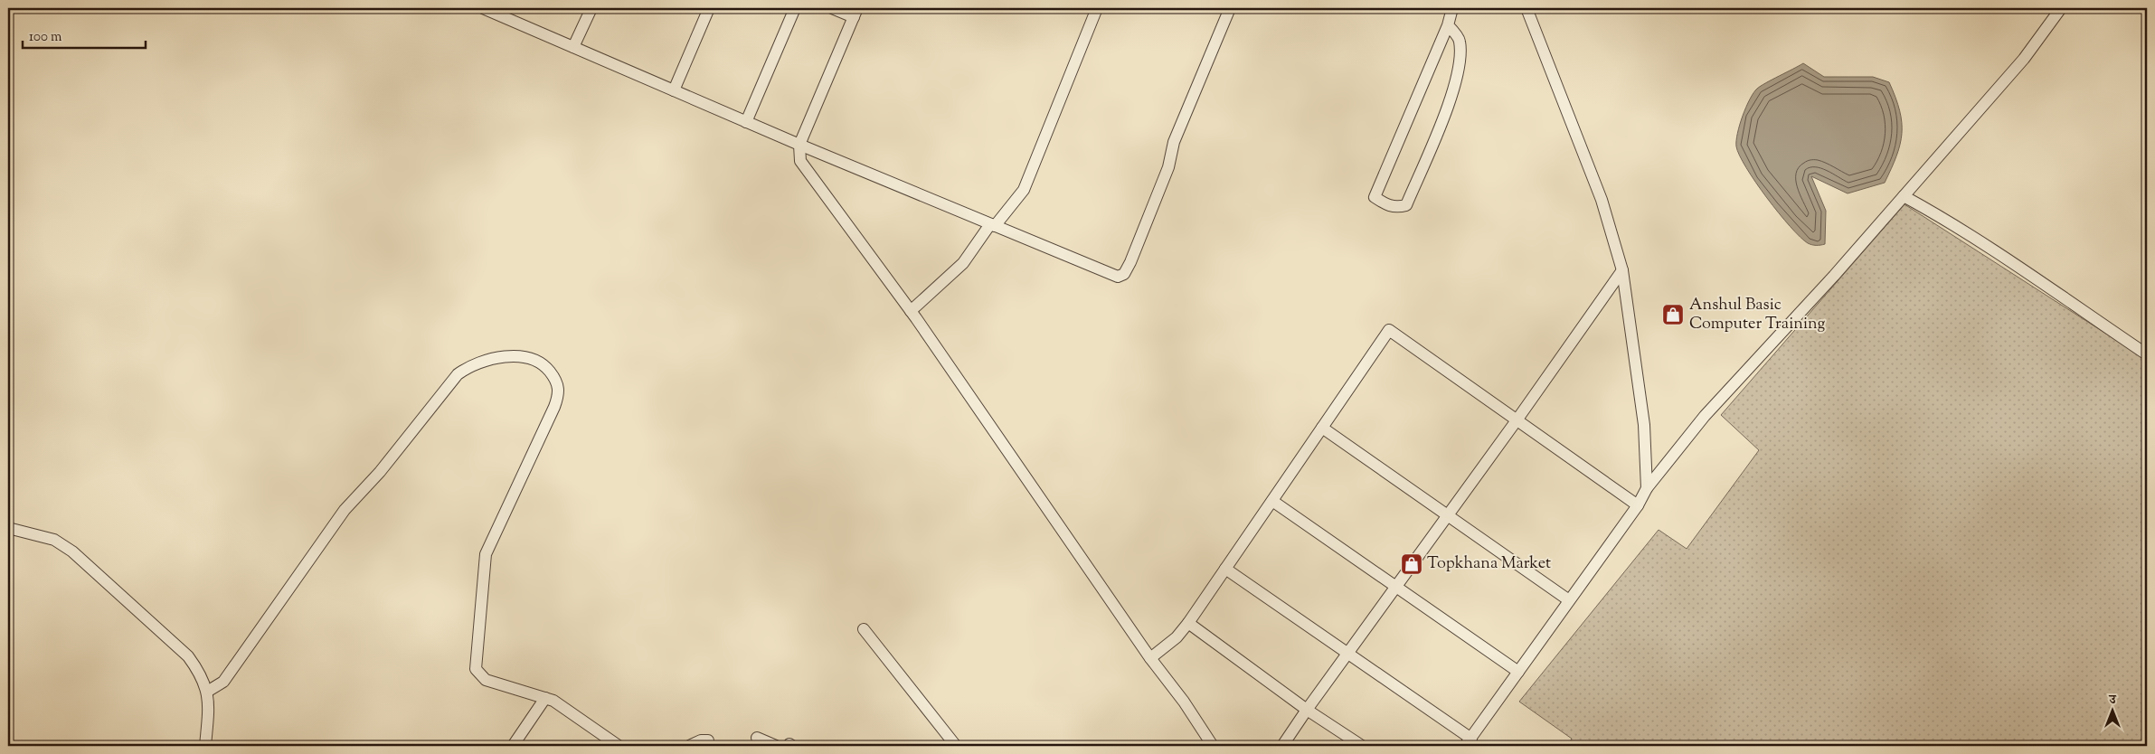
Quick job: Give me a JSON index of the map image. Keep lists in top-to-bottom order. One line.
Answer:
{"places":{"shop":["Anshul Basic Computer Training","Topkhana Market"]},"scale_bar":"100 m","north":"top"}
